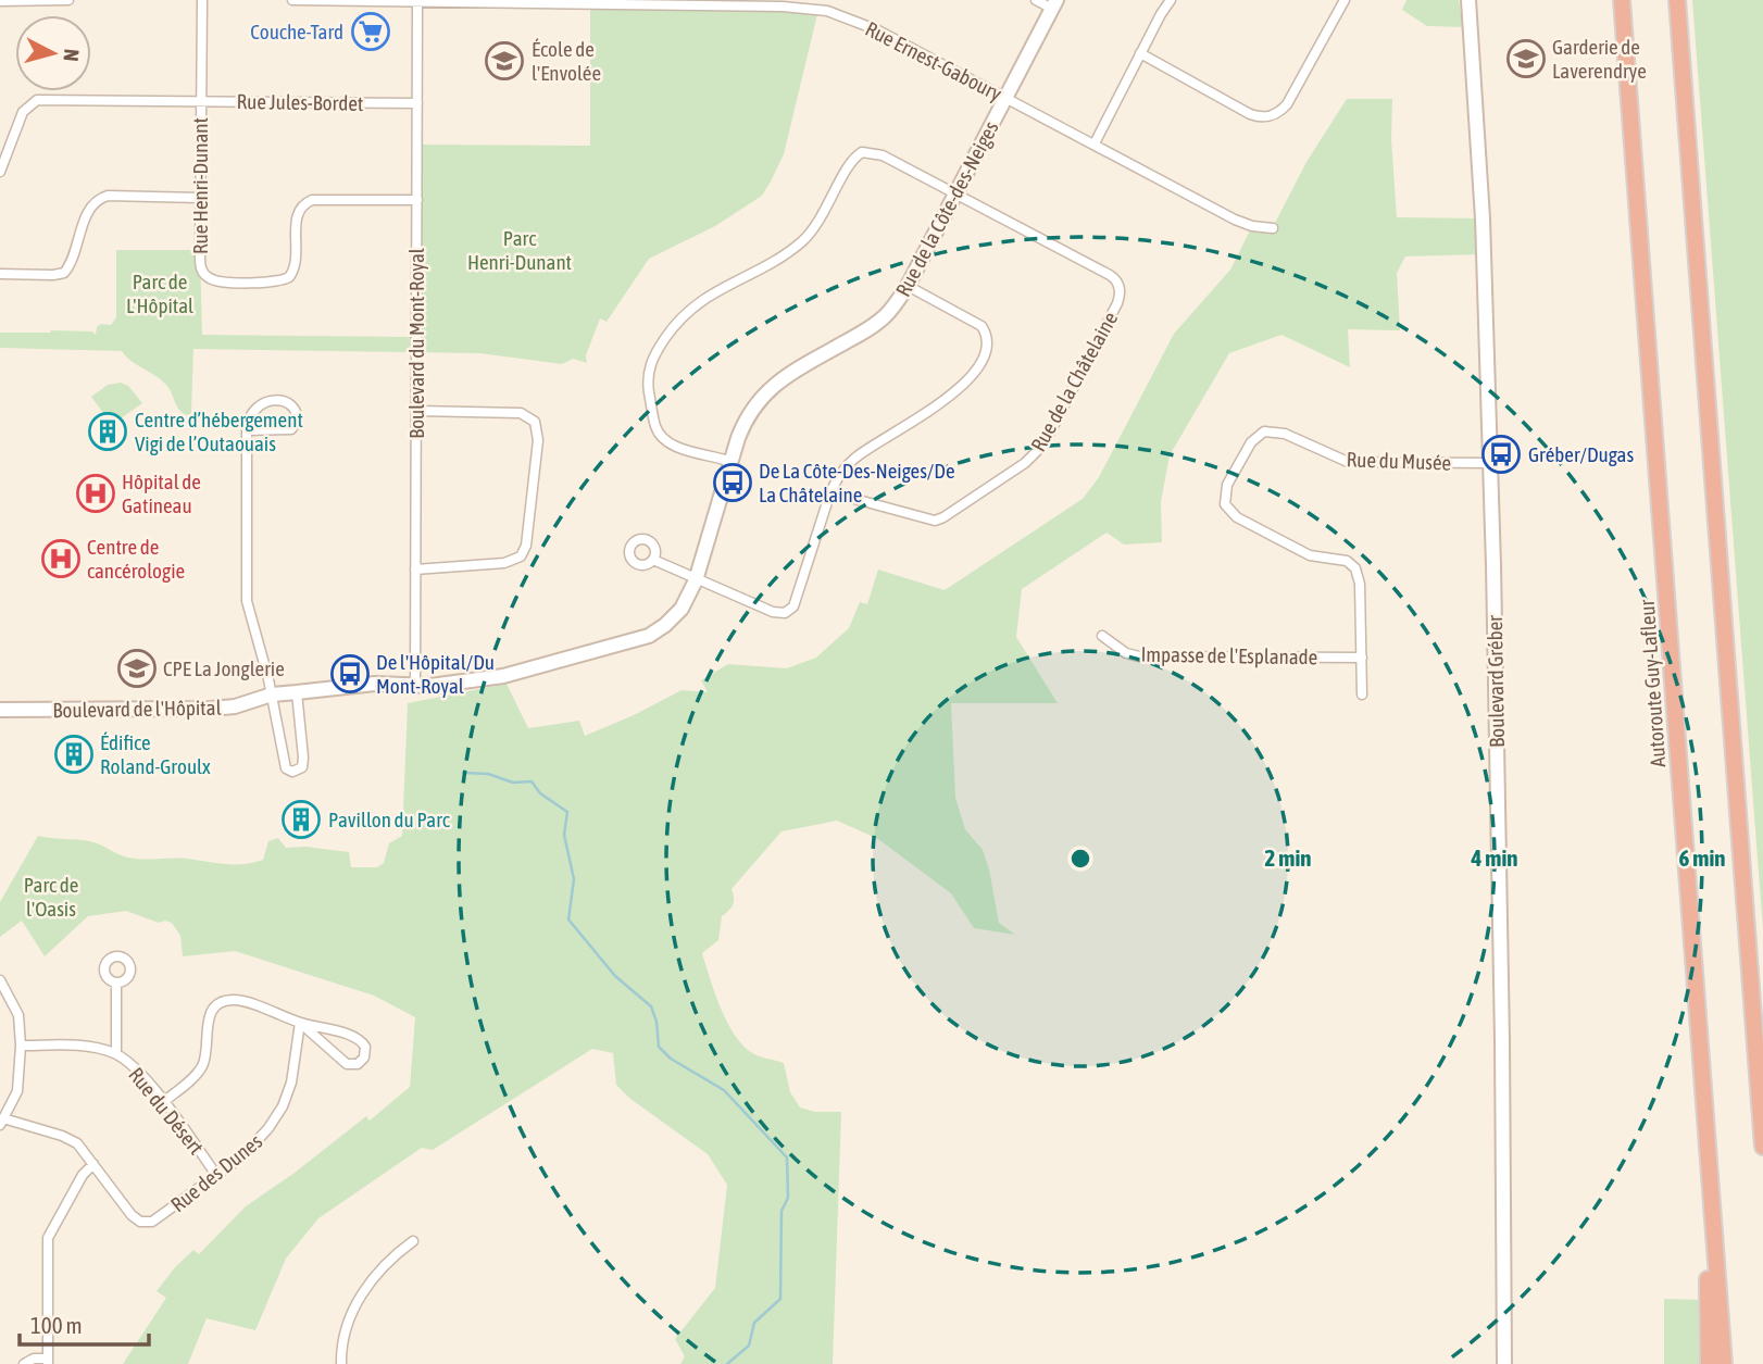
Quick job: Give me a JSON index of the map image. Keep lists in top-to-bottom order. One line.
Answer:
{"streets":{"highway":["Autoroute Guy-Lafleur"],"street":["Rue Ernest-Gaboury","Rue Jules-Bordet","Rue Henri-Dunant","Rue de la Côte-des-Neiges","Boulevard du Mont-Royal","Rue de la Châtelaine","Rue du Musée","Impasse de l'Esplanade","Boulevard Gréber","Boulevard de l'Hôpital","Rue du Désert","Rue des Dunes"]},"crossings":[["Rue Ernest-Gaboury","Rue de la Côte-des-Neiges"],["Rue Ernest-Gaboury","Boulevard du Mont-Royal"],["Rue Jules-Bordet","Rue Henri-Dunant"],["Rue Jules-Bordet","Boulevard du Mont-Royal"],["Rue Henri-Dunant","Boulevard du Mont-Royal"],["Rue de la Côte-des-Neiges","Boulevard du Mont-Royal"],["Rue de la Côte-des-Neiges","Rue de la Châtelaine"],["Rue de la Côte-des-Neiges","Boulevard de l'Hôpital"],["Boulevard du Mont-Royal","Boulevard de l'Hôpital"],["Rue du Musée","Impasse de l'Esplanade"],["Rue du Musée","Boulevard Gréber"],["Rue du Désert","Rue des Dunes"]],"parks":["Parc Henri-Dunant","Parc de L'Hôpital","Parc de l'Oasis"],"places":{"supermarket":["Couche-Tard"],"school or university":["Garderie de Laverendrye","École de l'Envolée","CPE La Jonglerie"],"building":["Centre d’hébergement Vigi de l’Outaouais","Édifice Roland-Groulx","Pavillon du Parc"],"bus stop":["Gréber/Dugas","De La Côte-Des-Neiges/De La Châtelaine","De l'Hôpital/Du Mont-Royal"],"hospital":["Hôpital de Gatineau","Centre de cancérologie"]},"scale_bar":"100 m","north":"right","rings":["2 min","4 min","6 min"]}
